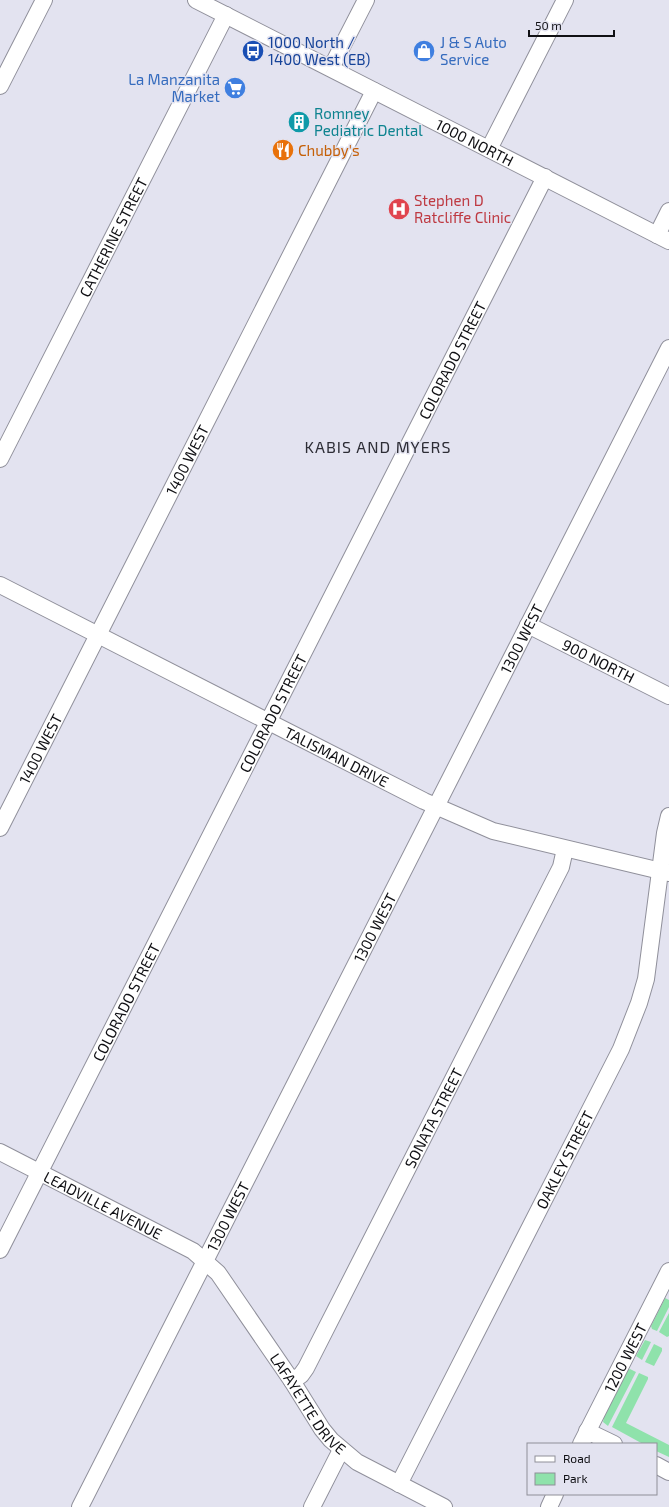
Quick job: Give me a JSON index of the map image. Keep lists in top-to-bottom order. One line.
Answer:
{"streets":{"street":["1000 NORTH","CATHERINE STREET","COLORADO STREET","1400 WEST","1300 WEST","900 NORTH","TALISMAN DRIVE","SONATA STREET","OAKLEY STREET","LEADVILLE AVENUE","1200 WEST","LAFAYETTE DRIVE"]},"crossings":[["1000 NORTH","CATHERINE STREET"],["1000 NORTH","COLORADO STREET"],["1000 NORTH","1400 WEST"],["COLORADO STREET","TALISMAN DRIVE"],["COLORADO STREET","LEADVILLE AVENUE"],["1400 WEST","TALISMAN DRIVE"],["1300 WEST","900 NORTH"],["1300 WEST","TALISMAN DRIVE"],["1300 WEST","LEADVILLE AVENUE"],["1300 WEST","LAFAYETTE DRIVE"],["TALISMAN DRIVE","SONATA STREET"],["TALISMAN DRIVE","OAKLEY STREET"],["SONATA STREET","LAFAYETTE DRIVE"],["OAKLEY STREET","LAFAYETTE DRIVE"],["LEADVILLE AVENUE","LAFAYETTE DRIVE"]],"districts":["KABIS AND MYERS"],"places":{"bus stop":["1000 North / 1400 West (EB)"],"shop":["J & S Auto Service"],"supermarket":["La Manzanita Market"],"building":["Romney Pediatric Dental"],"restaurant":["Chubby's"],"hospital":["Stephen D Ratcliffe Clinic"]},"legend":["Road","Park"],"scale_bar":"50 m"}
